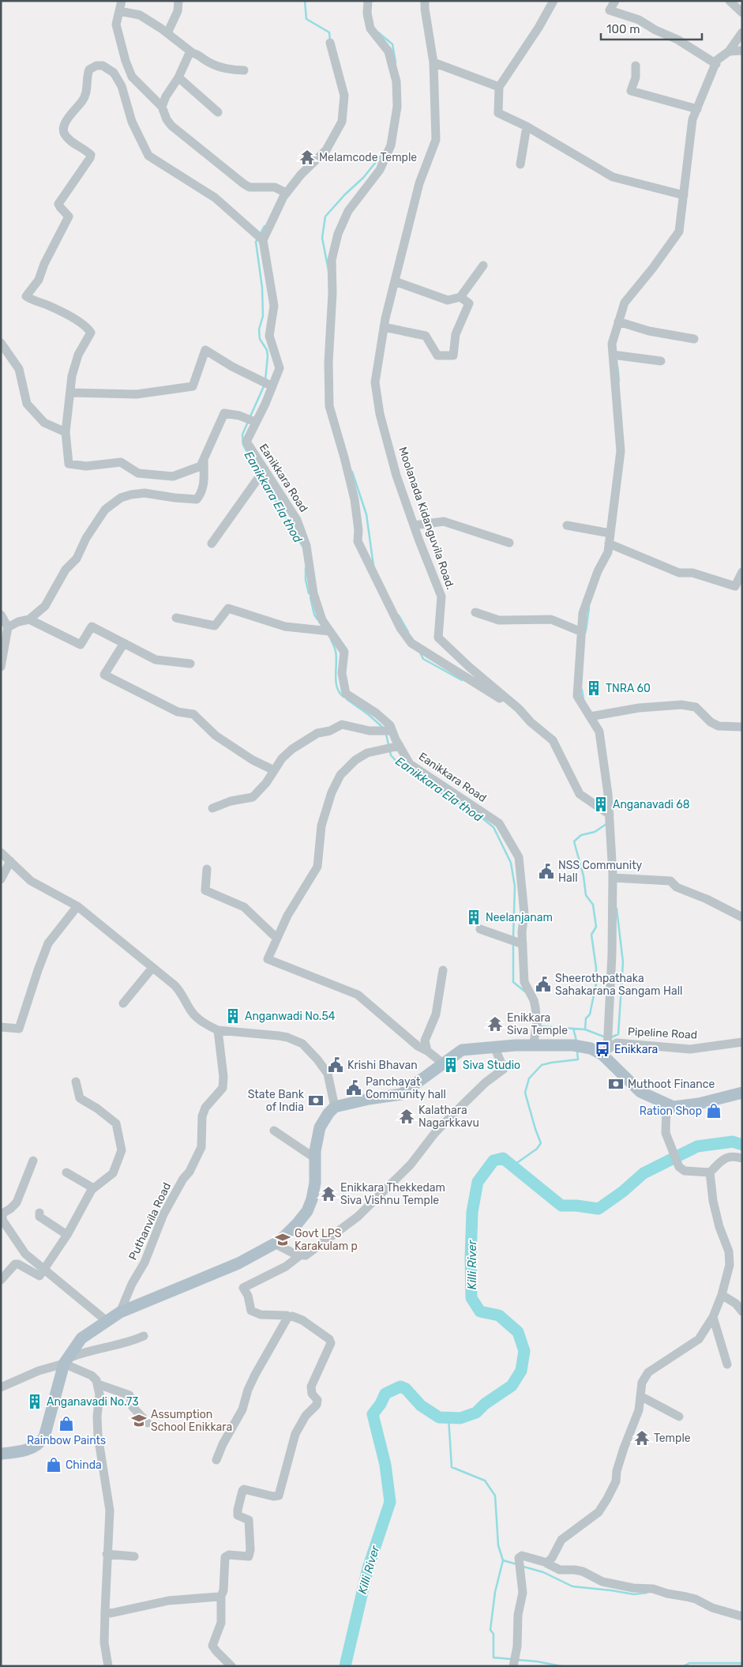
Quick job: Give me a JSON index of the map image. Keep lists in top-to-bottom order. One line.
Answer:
{"streets":{"street":["Eanikkara Road","Moolanada Kidanguvila Road.","Pipeline Road","Puthanvila Road"]},"water":["Eanikkara Ela thod","Killi River"],"places":{"temple":["Melamcode Temple","Enikkara Siva Temple","Kalathara Nagarkkavu","Enikkara Thekkedam Siva Vishnu Temple","Temple"],"building":["TNRA 60","Anganavadi 68","Neelanjanam","Anganwadi No.54","Siva Studio","Anganavadi No.73"],"public building":["NSS Community Hall","Sheerothpathaka Sahakarana Sangam Hall","Krishi Bhavan","Panchayat Community hall"],"bus stop":["Enikkara"],"bank":["Muthoot Finance","State Bank of India"],"shop":["Ration Shop","Rainbow Paints","Chinda"],"school or university":["Govt LPS Karakulam p","Assumption School Enikkara"]},"scale_bar":"100 m"}
